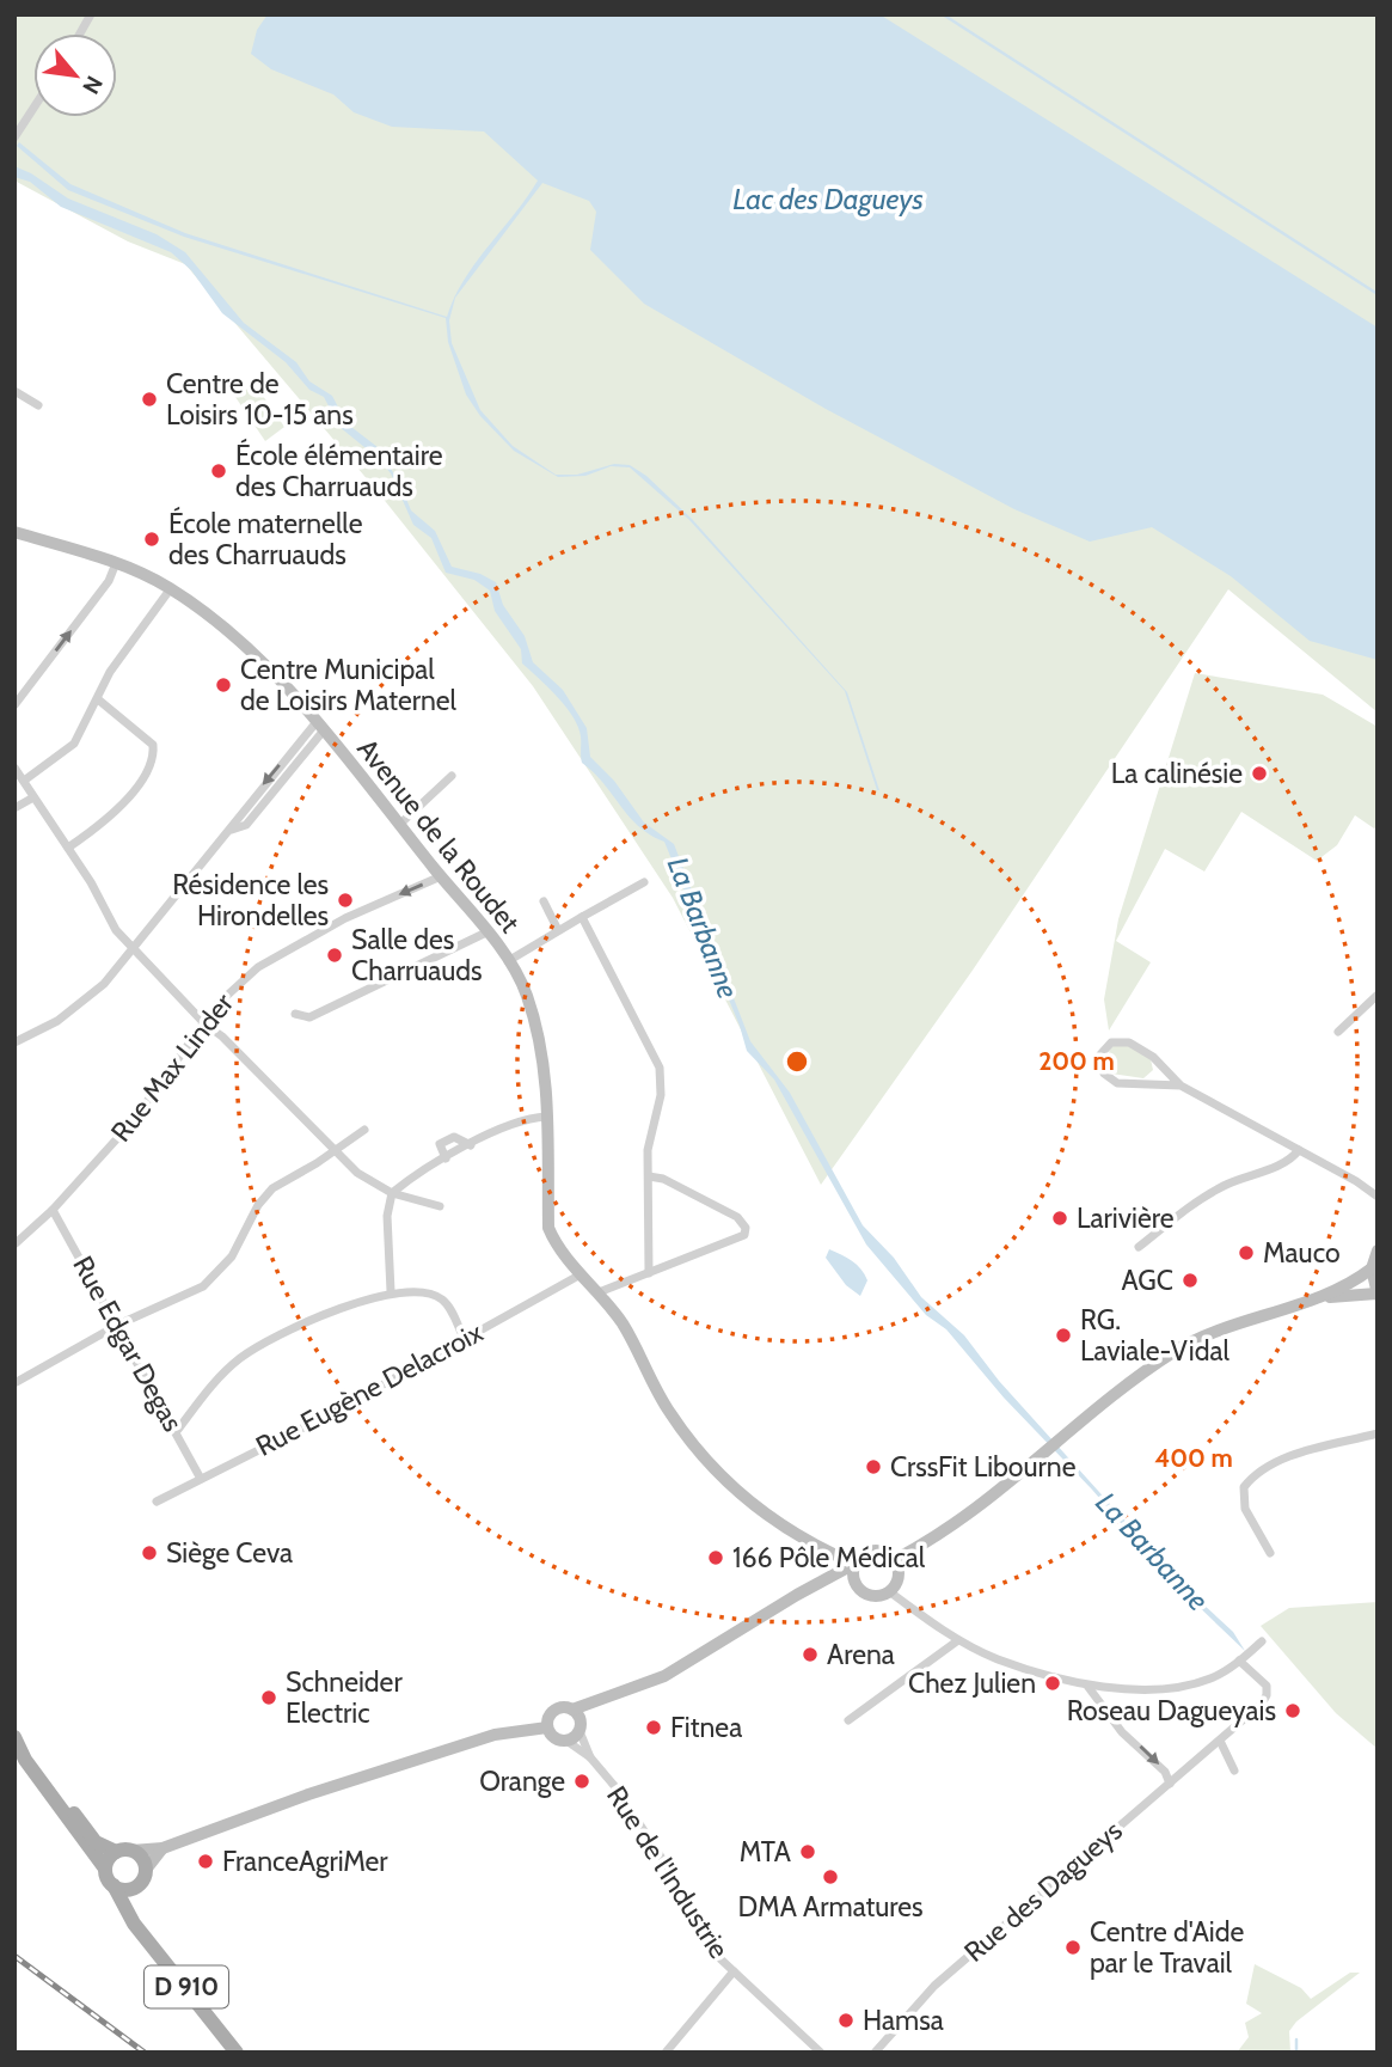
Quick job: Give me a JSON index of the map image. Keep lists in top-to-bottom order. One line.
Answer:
{"streets":{"main road":["Avenue de la Roudet","D 910"],"street":["Rue Max Linder","Rue Edgar Degas","Rue Eugène Delacroix","Rue de l'Industrie","Rue des Dagueys"]},"crossings":[["Avenue de la Roudet","Rue Max Linder"],["Avenue de la Roudet","Rue Eugène Delacroix"],["Rue Max Linder","Rue Edgar Degas"],["Rue Edgar Degas","Rue Eugène Delacroix"]],"water":["Lac des Dagueys","La Barbanne"],"places":["Centre de Loisirs 10-15 ans","École élémentaire des Charruauds","École maternelle des Charruauds","Centre Municipal de Loisirs Maternel","La calinésie","Résidence les Hirondelles","Salle des Charruauds","Larivière","Mauco","AGC","RG. Laviale-Vidal","CrssFit Libourne","Siège Ceva","166 Pôle Médical","Arena","Chez Julien","Schneider Electric","Roseau Dagueyais","Fitnea","Orange","MTA","FranceAgriMer","DMA Armatures","Centre d'Aide par le Travail","Hamsa"],"north":"bottom right","rings":["200 m","400 m"]}
